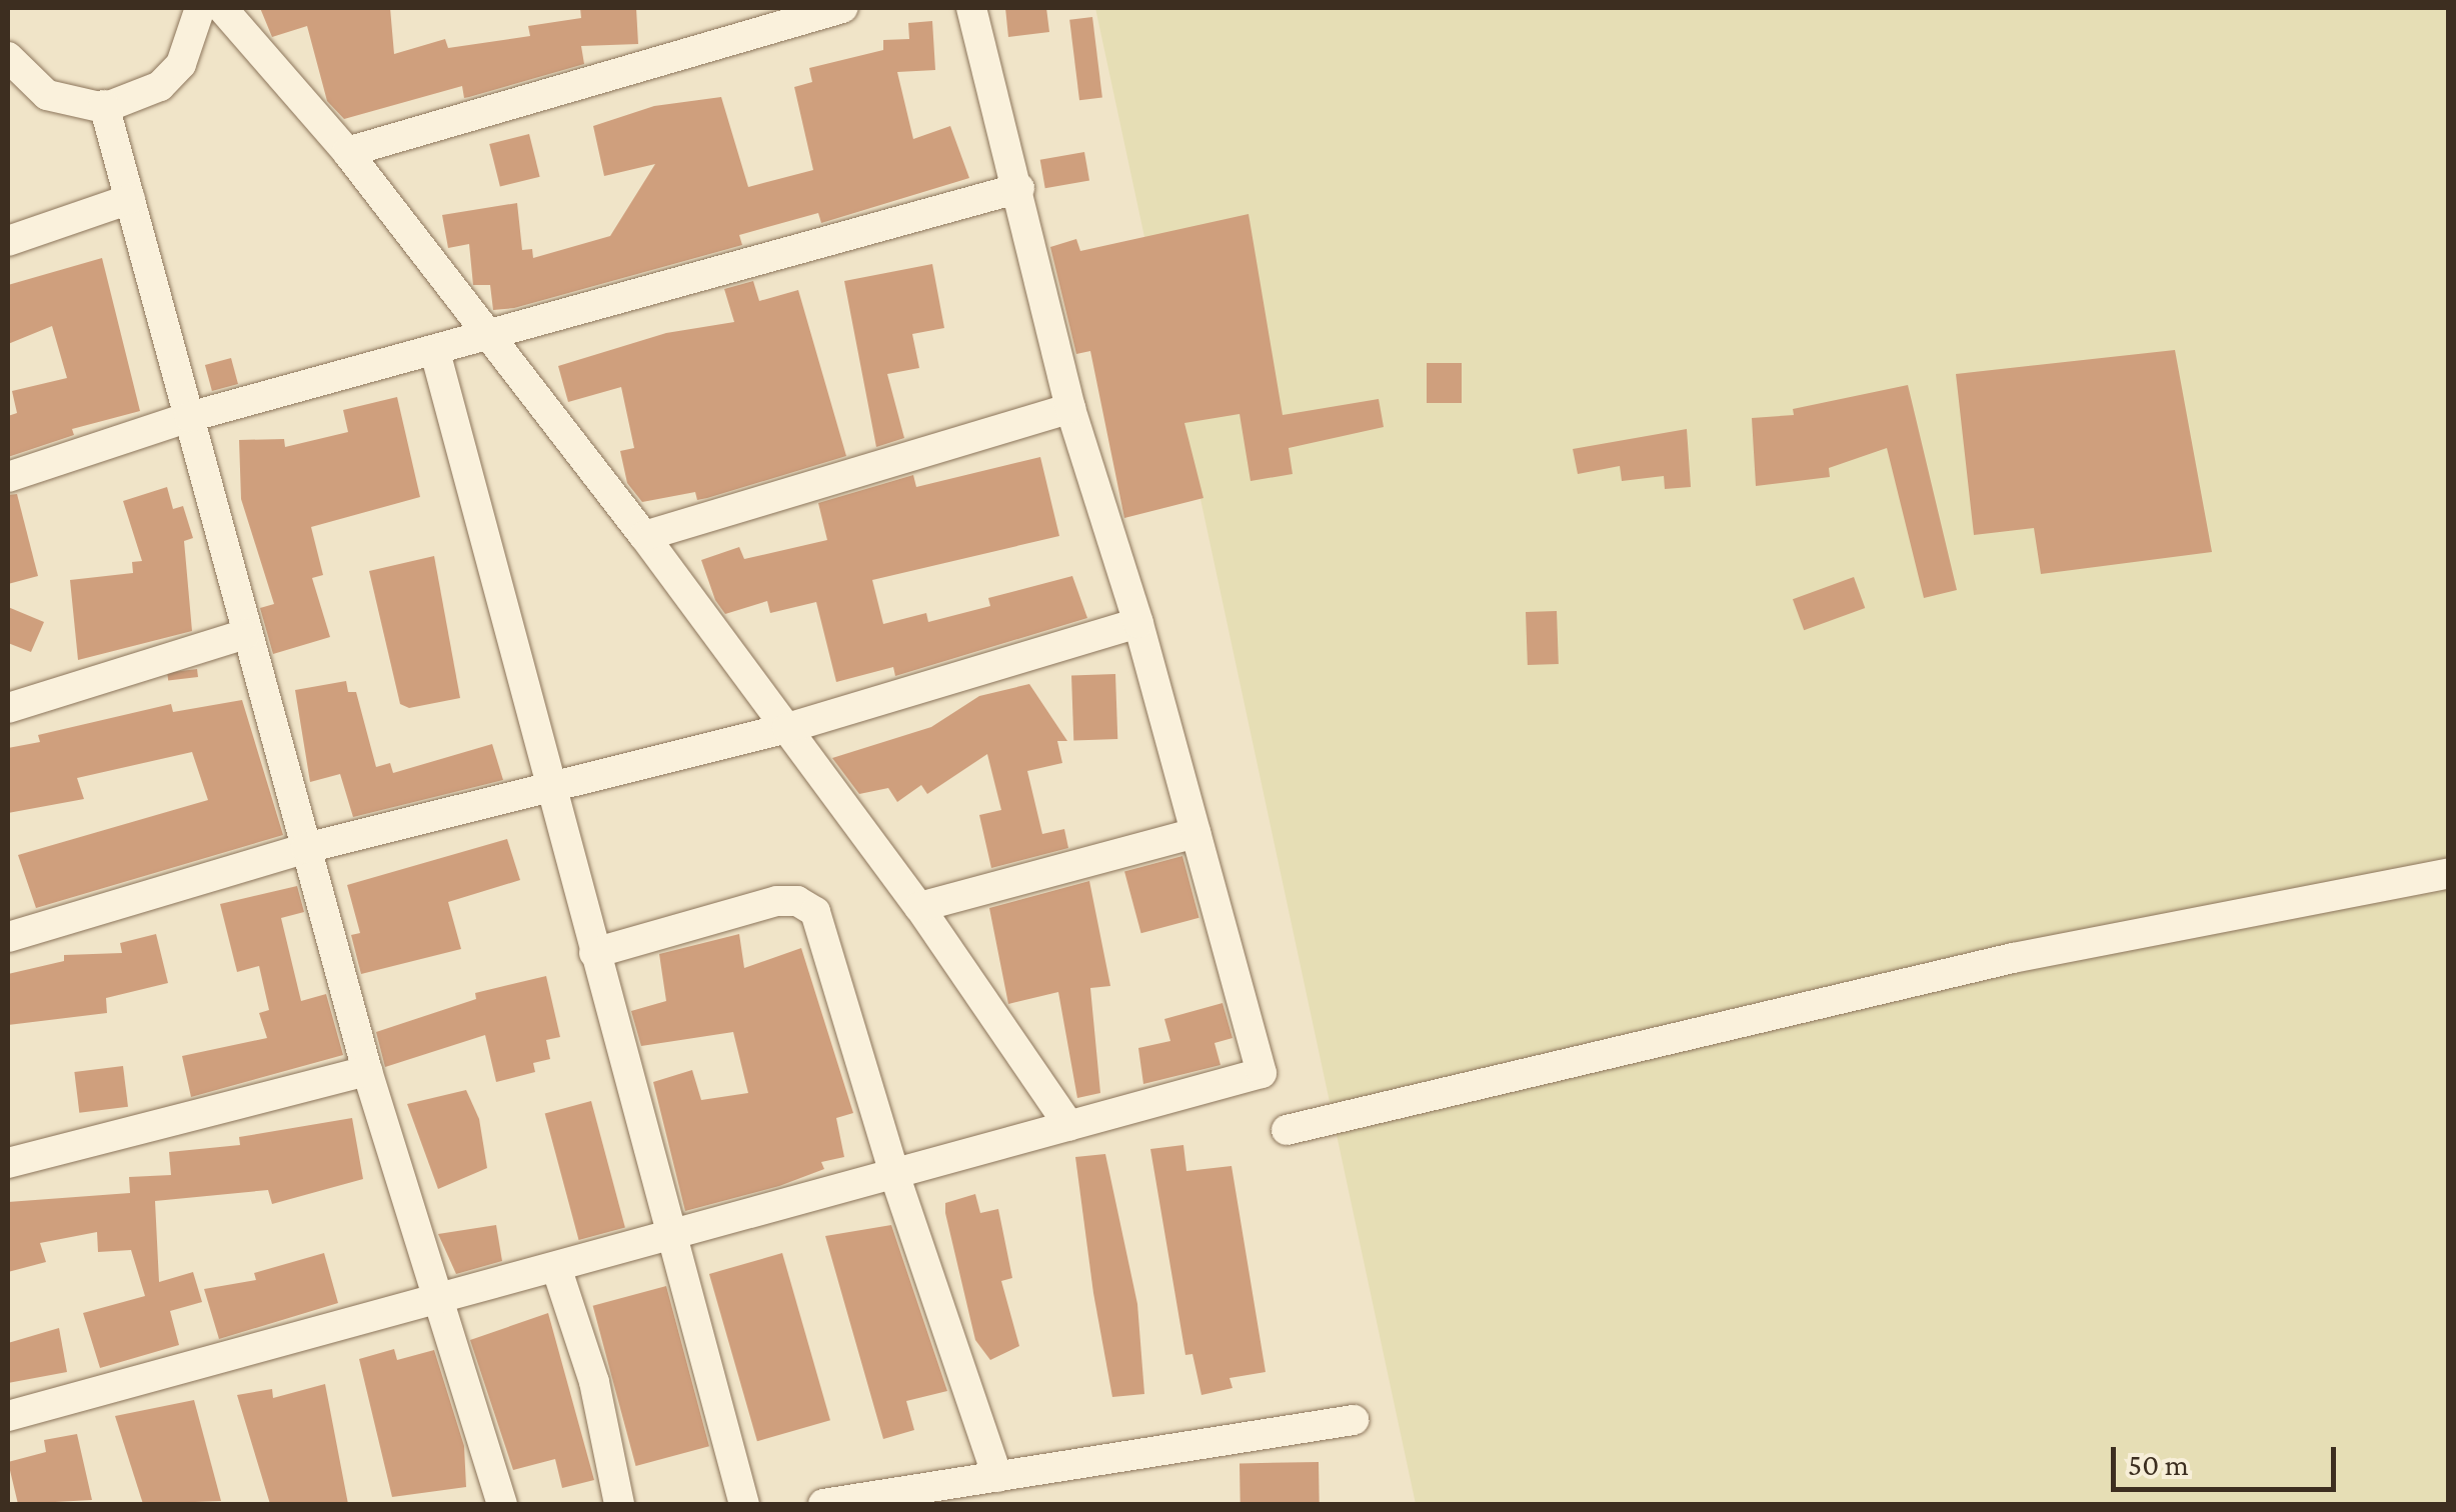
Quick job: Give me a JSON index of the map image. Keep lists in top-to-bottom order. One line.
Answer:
{"scale_bar":"50 m"}
